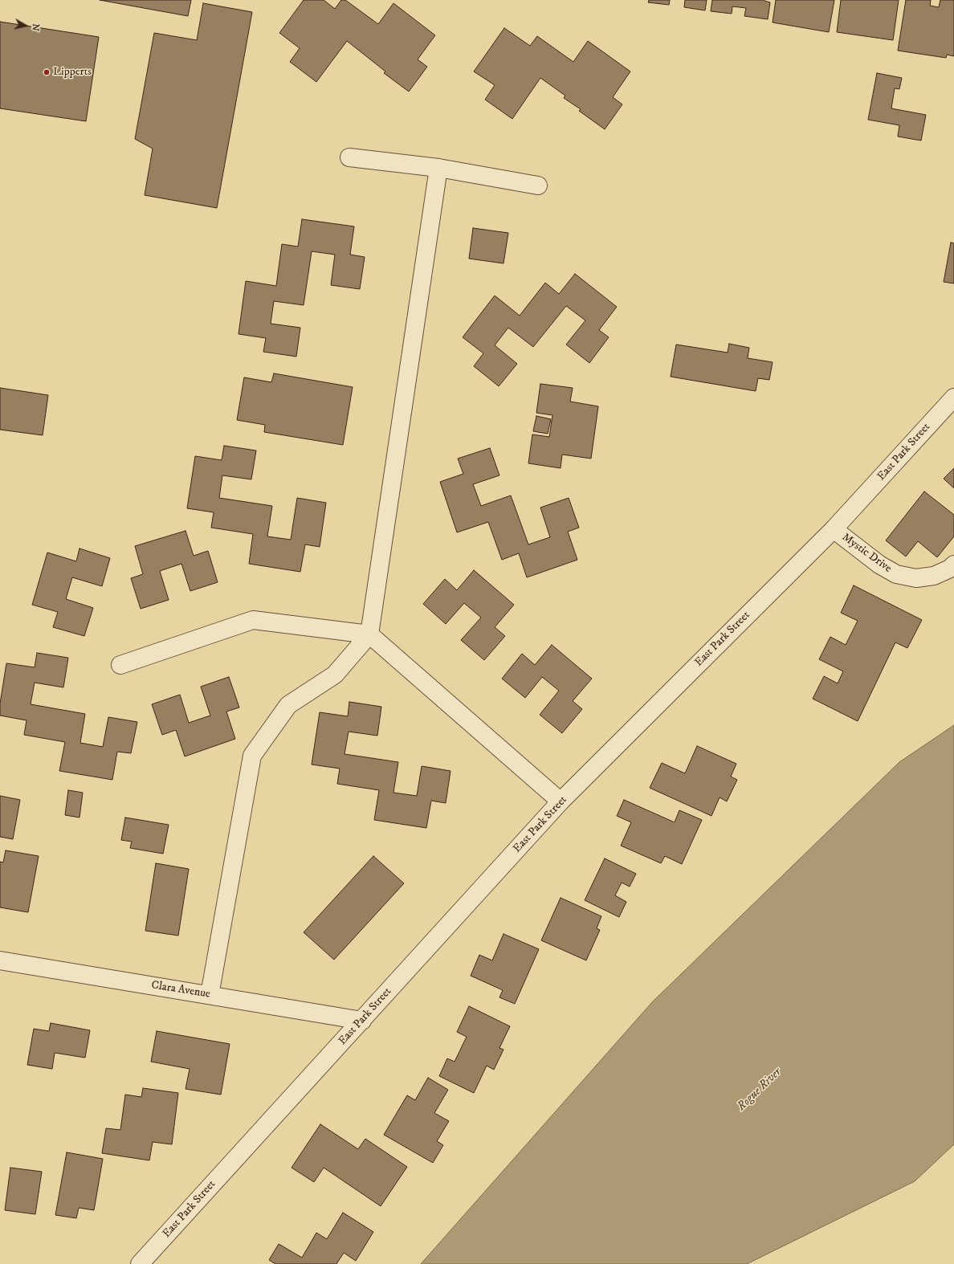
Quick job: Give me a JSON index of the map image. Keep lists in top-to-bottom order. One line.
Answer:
{"streets":{"street":["East Park Street","Mystic Drive","Clara Avenue"]},"crossings":[["East Park Street","Mystic Drive"],["East Park Street","Clara Avenue"]],"water":["Rogue River"],"places":["Lipperts"],"north":"right"}
